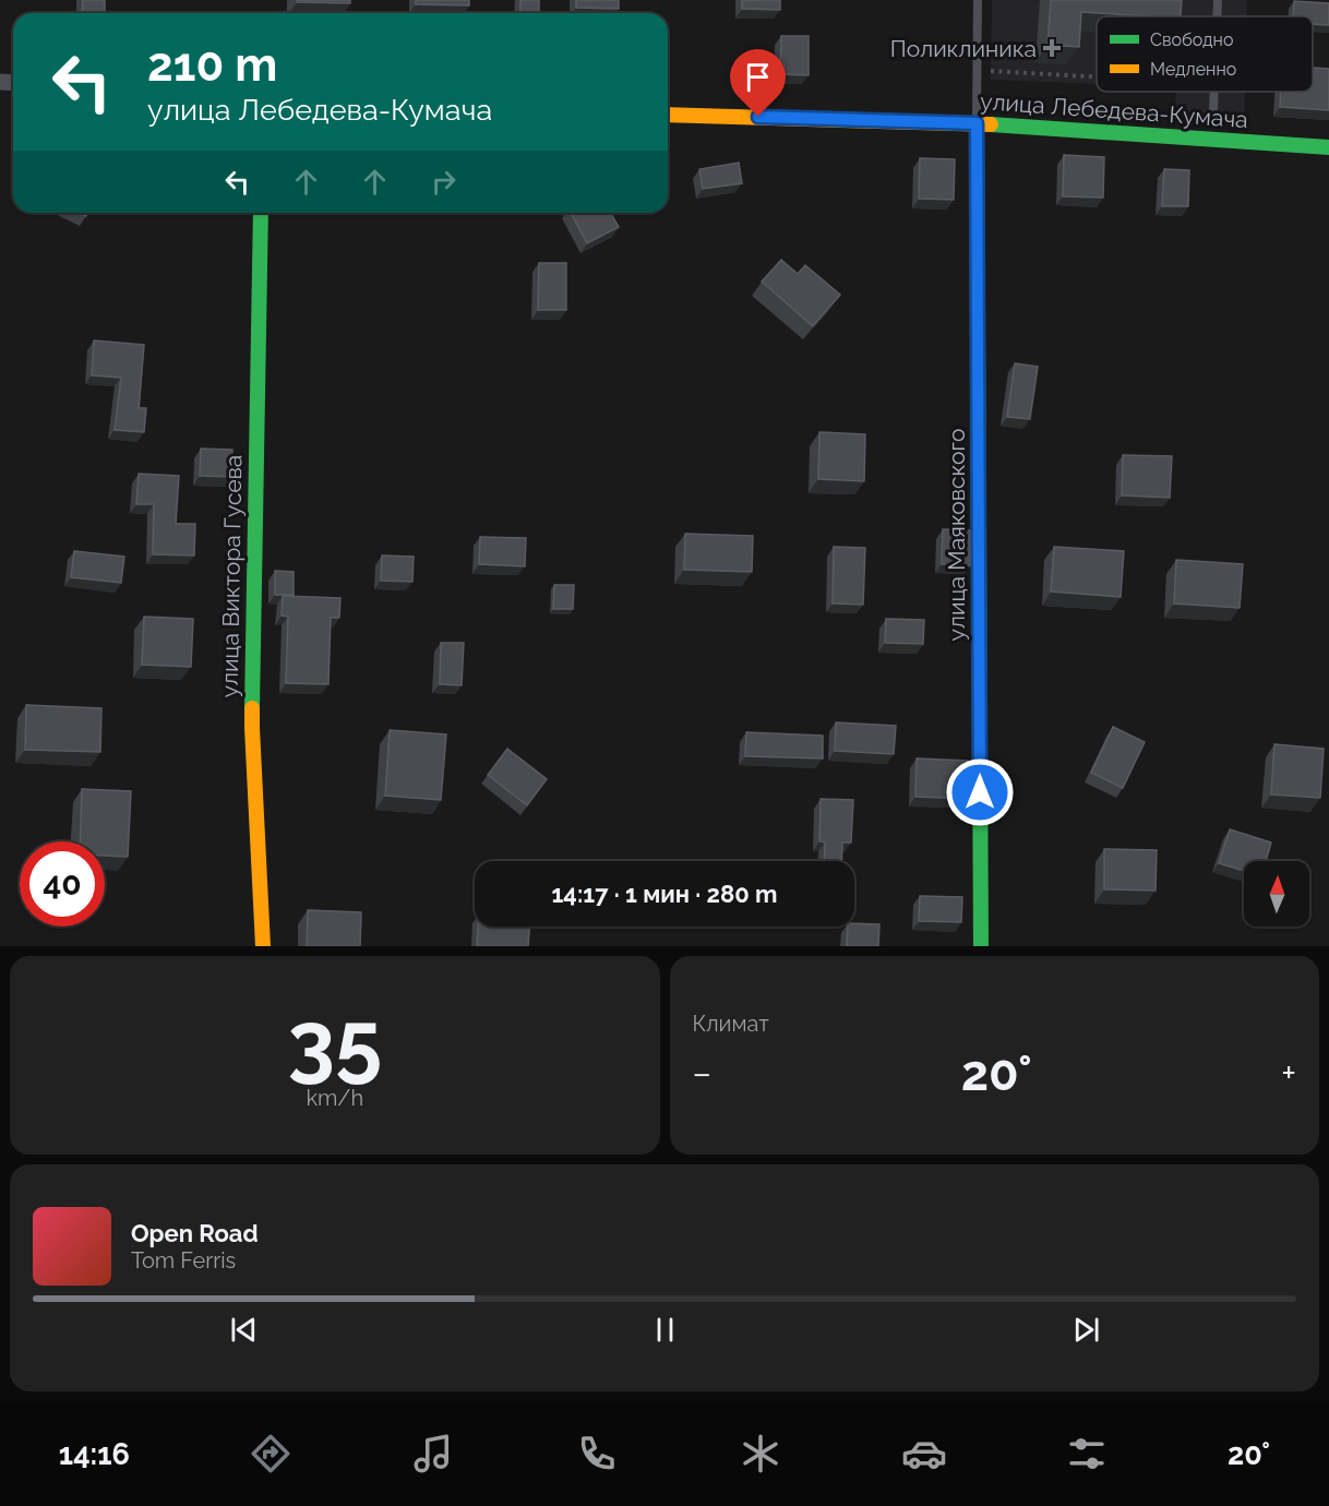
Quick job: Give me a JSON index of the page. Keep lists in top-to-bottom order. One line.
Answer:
{"streets":{"street":["улица Лебедева-Кумача","улица Маяковского","улица Виктора Гусева"]},"crossings":[["улица Лебедева-Кумача","улица Маяковского"]],"places":{"health":["Поликлиника"]},"legend":["Свободно","Медленно"],"north":"top","page":{"turn":["210 m","улица Лебедева-Кумача"],"limit":"40","trip":"14:17 · 1 мин · 280 m","tile":[["35","km/h"],"Климат"],"heat":["−","20°","+"],"song":["Open Road","Tom Ferris"],"tabs":["14:16","20°"]}}
